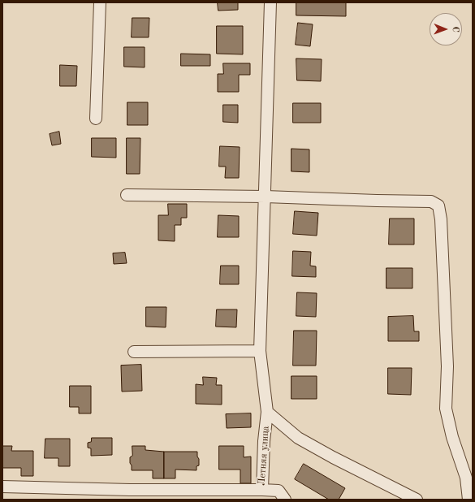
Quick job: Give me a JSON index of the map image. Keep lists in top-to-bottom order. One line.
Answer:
{"streets":{"street":["Летняя улица"]},"north":"right"}
